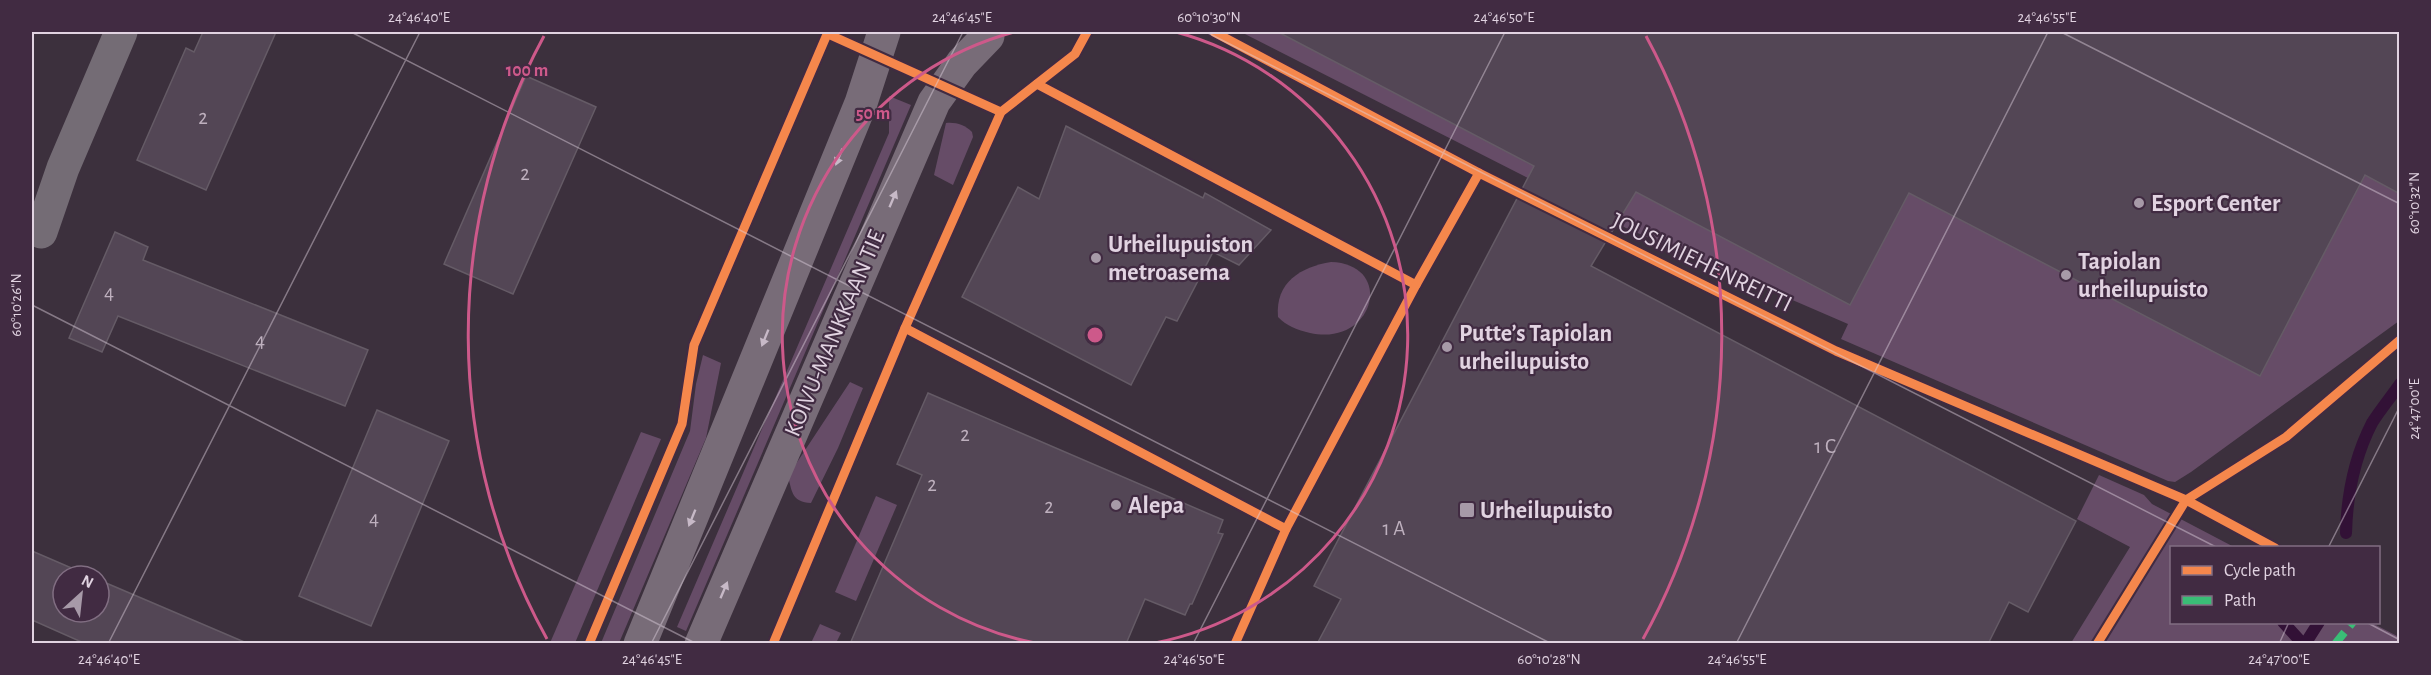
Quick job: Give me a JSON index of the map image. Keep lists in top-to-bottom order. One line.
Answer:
{"streets":{"main road":["KOIVU-MANKKAAN TIE"],"cycle path":["JOUSIMIEHENREITTI"]},"places":{"other":["Esport Center","Urheilupuiston metroasema","Tapiolan urheilupuisto","Putte’s Tapiolan urheilupuisto","Alepa"],"transit":["Urheilupuisto"]},"house_numbers":["2","2","4","4","2","1 C","2","2","4","1 A"],"legend":["Cycle path","Path"],"north":"top right","coordinates":["24°46'40\"E","24°46'45\"E","60°10'30\"N","24°46'50\"E","24°46'55\"E","60°10'32\"N","60°10'26\"N","24°47'00\"E","60°10'28\"N"],"rings":["100 m","50 m"]}
